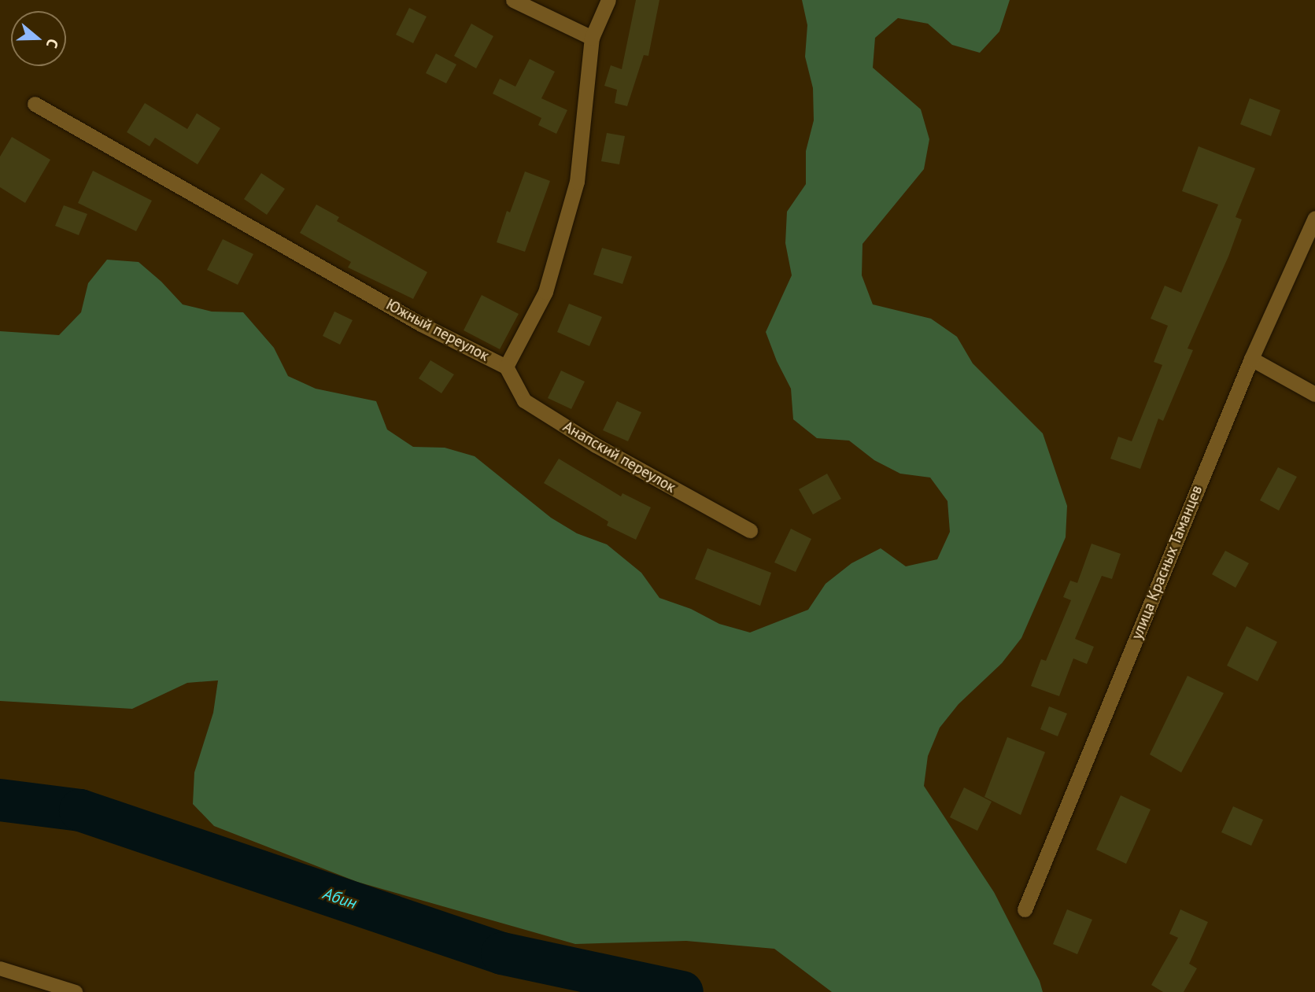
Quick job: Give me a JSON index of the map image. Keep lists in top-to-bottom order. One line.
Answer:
{"streets":{"street":["Южный переулок","Анапский переулок","улица Красных Таманцев"]},"crossings":[["Южный переулок","Анапский переулок"]],"water":["Абин"],"north":"right"}
